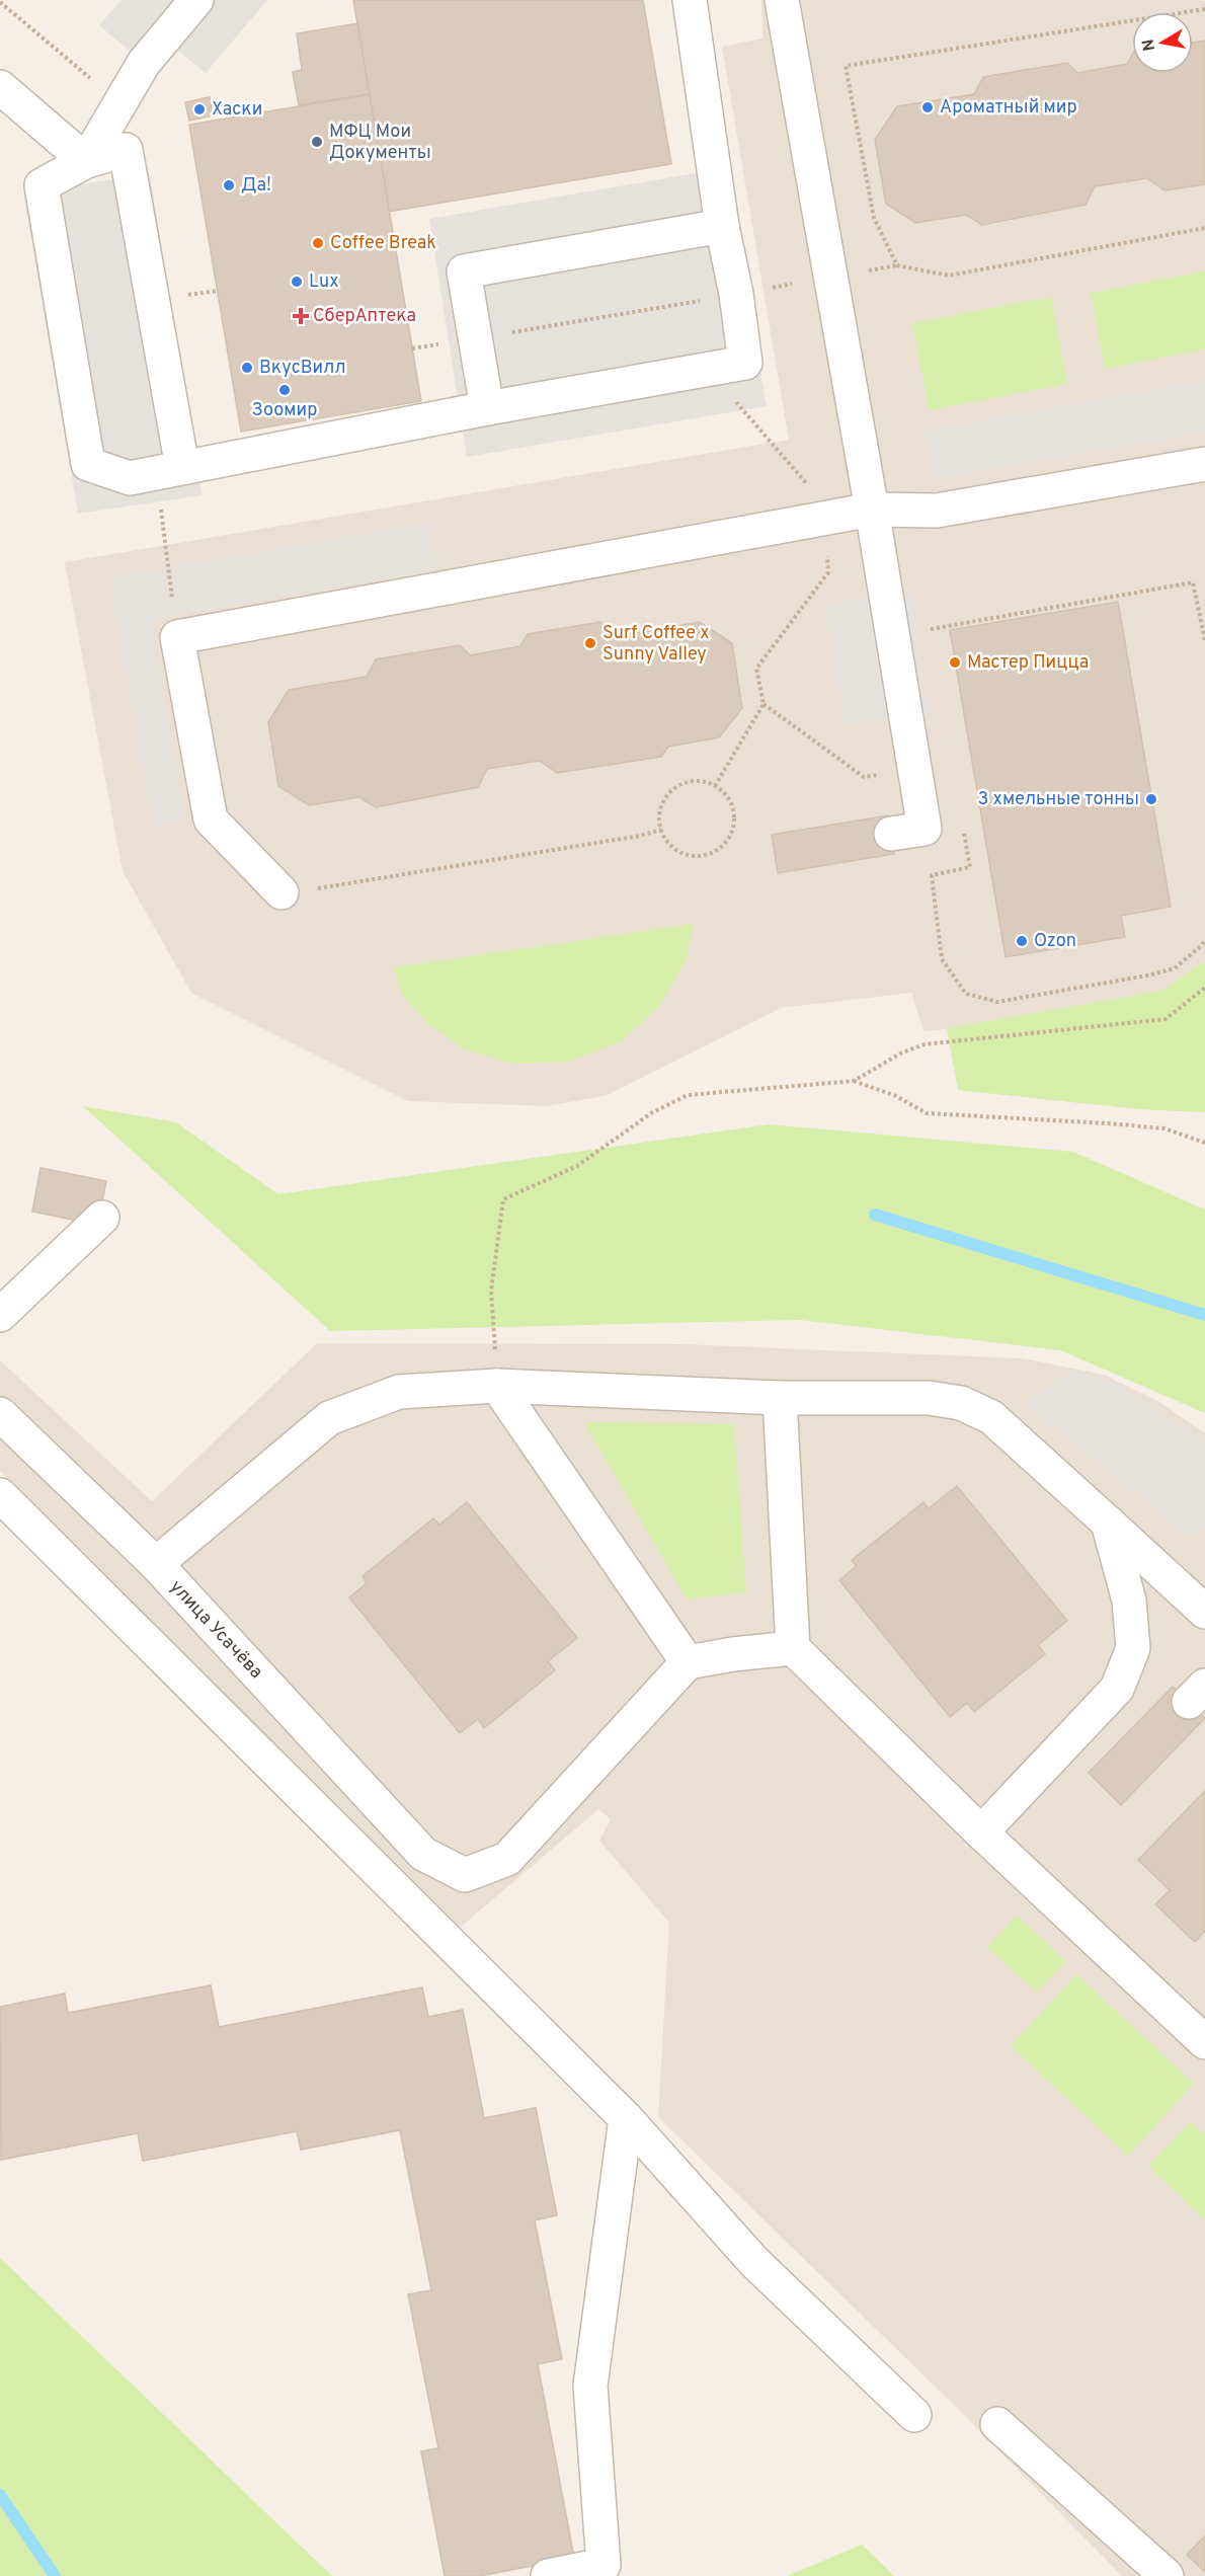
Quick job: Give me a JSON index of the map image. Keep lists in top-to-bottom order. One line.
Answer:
{"streets":{"street":["улица Усачёва"]},"places":{"other":["Ароматный мир","Хаски","МФЦ Мои Документы","Да!","Coffee Break","Lux","ВкусВилл","Зоомир","Surf Coffee x Sunny Valley","Мастер Пицца","3 хмельные тонны","Ozon"],"health":["СберАптека"]},"north":"left"}
